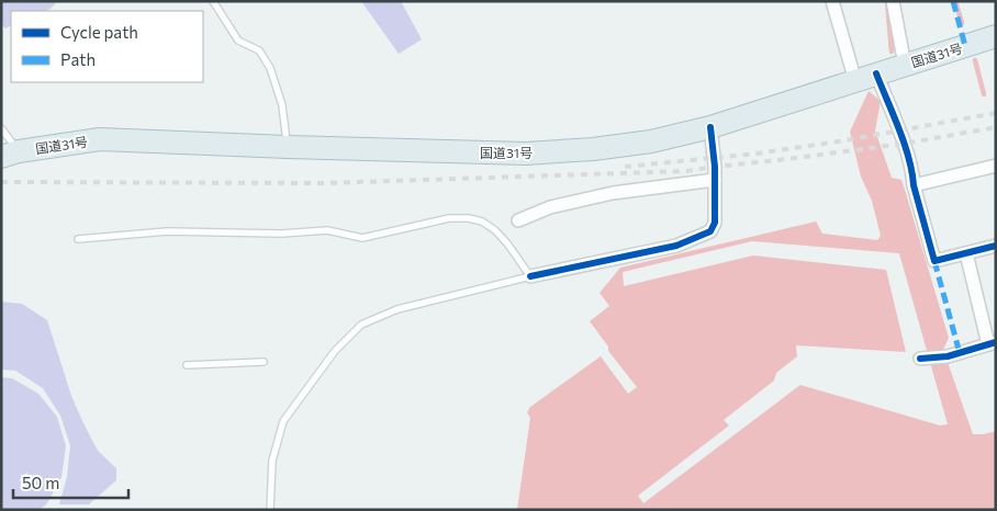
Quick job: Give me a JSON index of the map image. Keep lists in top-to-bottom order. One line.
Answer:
{"streets":{"highway":["国道31号"]},"legend":["Cycle path","Path"],"scale_bar":"50 m"}
